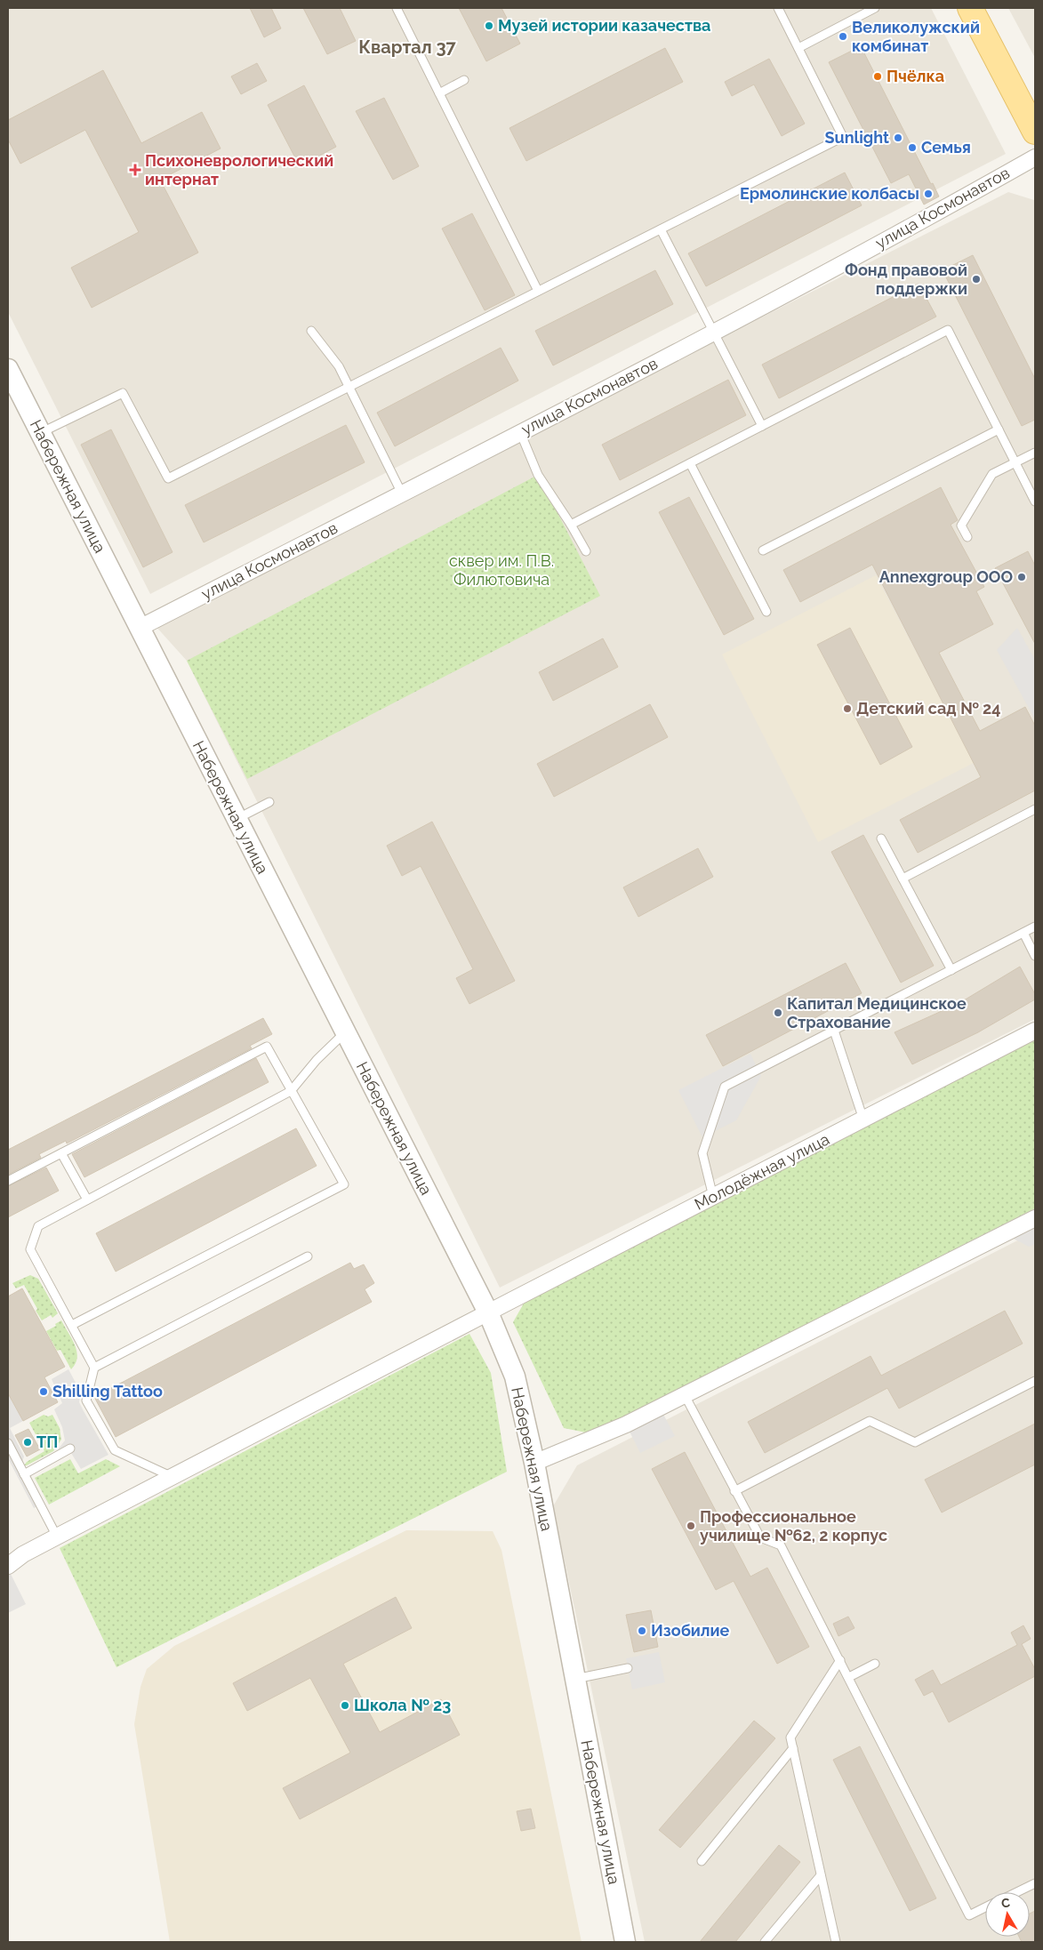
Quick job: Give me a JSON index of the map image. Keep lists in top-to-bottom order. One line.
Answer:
{"streets":{"street":["улица Космонавтов","Набережная улица","Молодёжная улица"]},"crossings":[["улица Космонавтов","Набережная улица"],["Набережная улица","Молодёжная улица"]],"districts":["Квартал 37"],"parks":["сквер им. П.В. Филютовича"],"places":{"other":["Музей истории казачества","Великолужский комбинат","Пчёлка","Sunlight","Семья","Ермолинские колбасы","Фонд правовой поддержки","Annexgroup ООО","Детский сад № 24","Капитал Медицинское Страхование","Shilling Tattoo","ТП","Профессиональное училище №62, 2 корпус","Изобилие","Школа № 23"],"health":["Психоневрологический интернат"]},"north":"top"}
